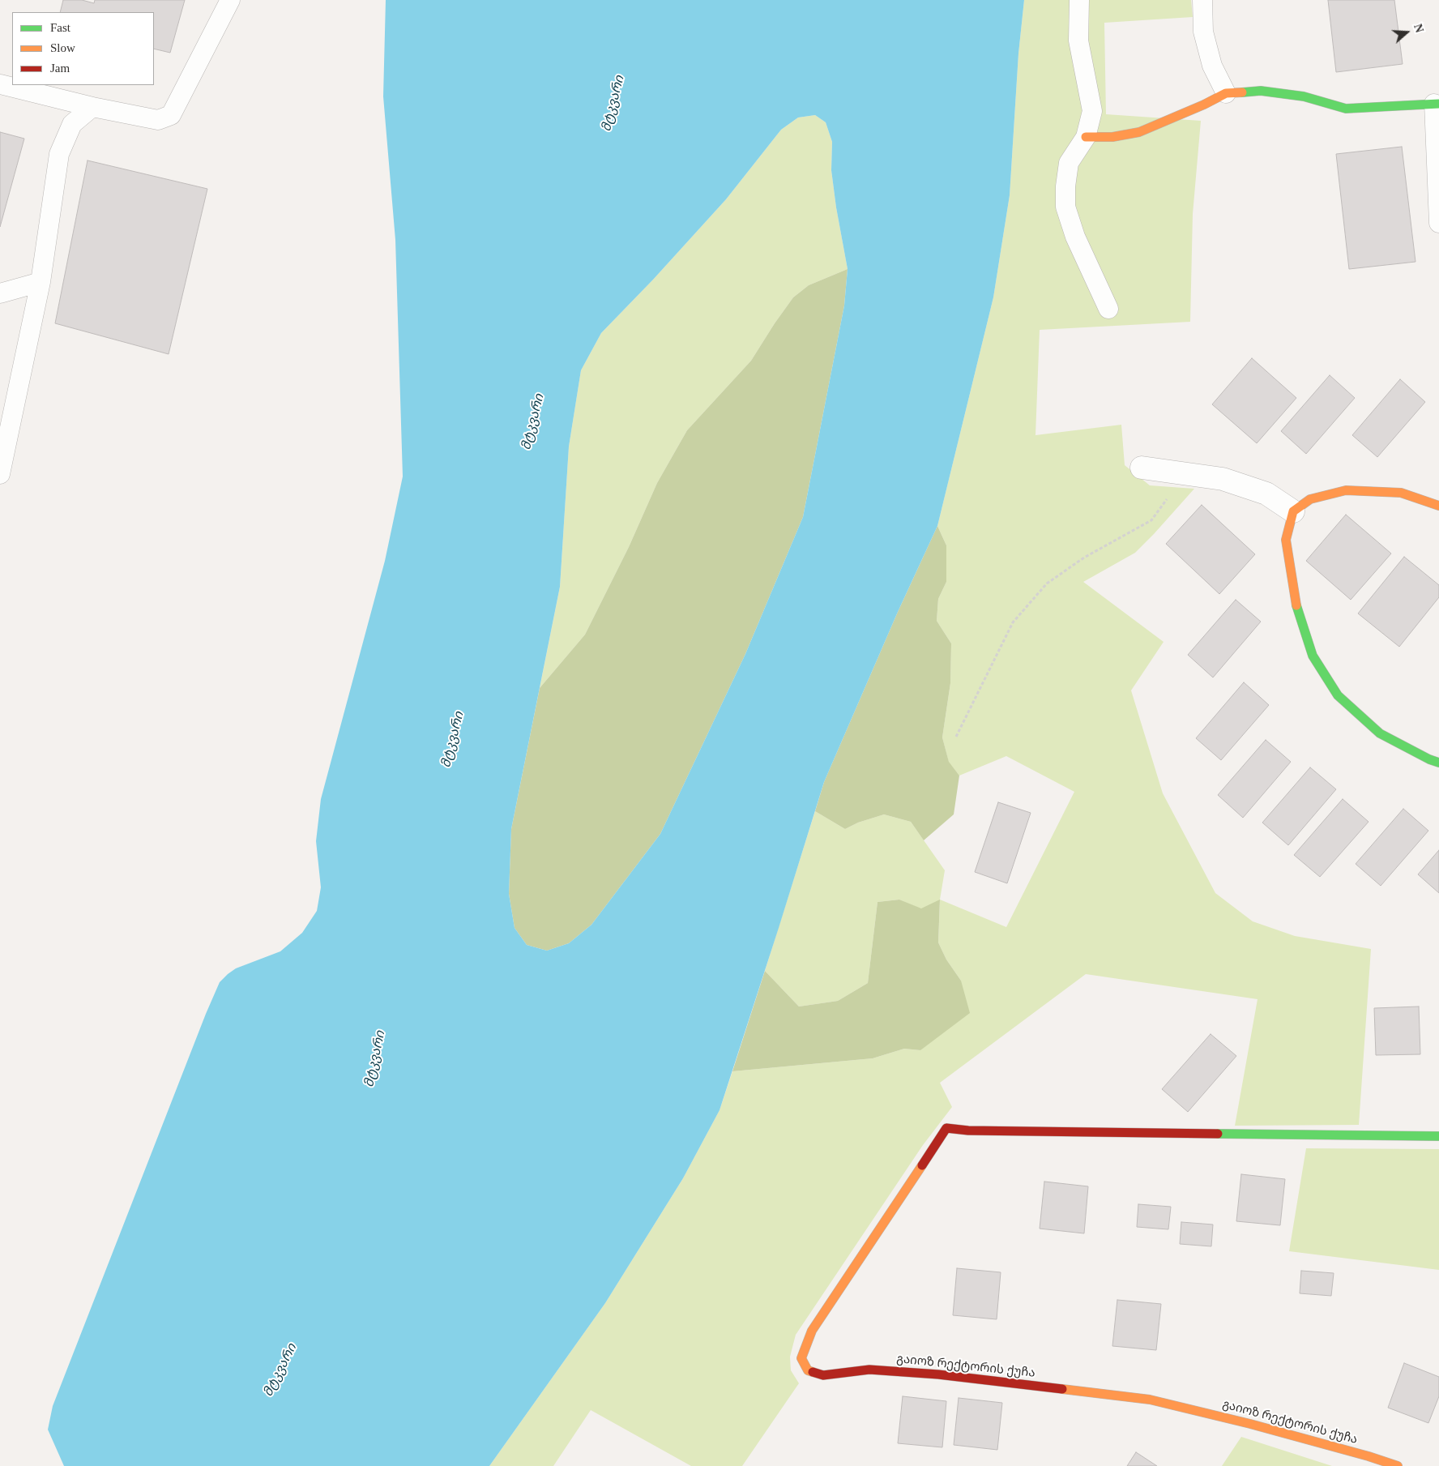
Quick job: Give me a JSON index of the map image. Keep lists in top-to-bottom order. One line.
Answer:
{"streets":{"street":["გაიოზ რექტორის ქუჩა"]},"water":["მტკვარი"],"legend":["Fast","Slow","Jam"],"north":"right"}
